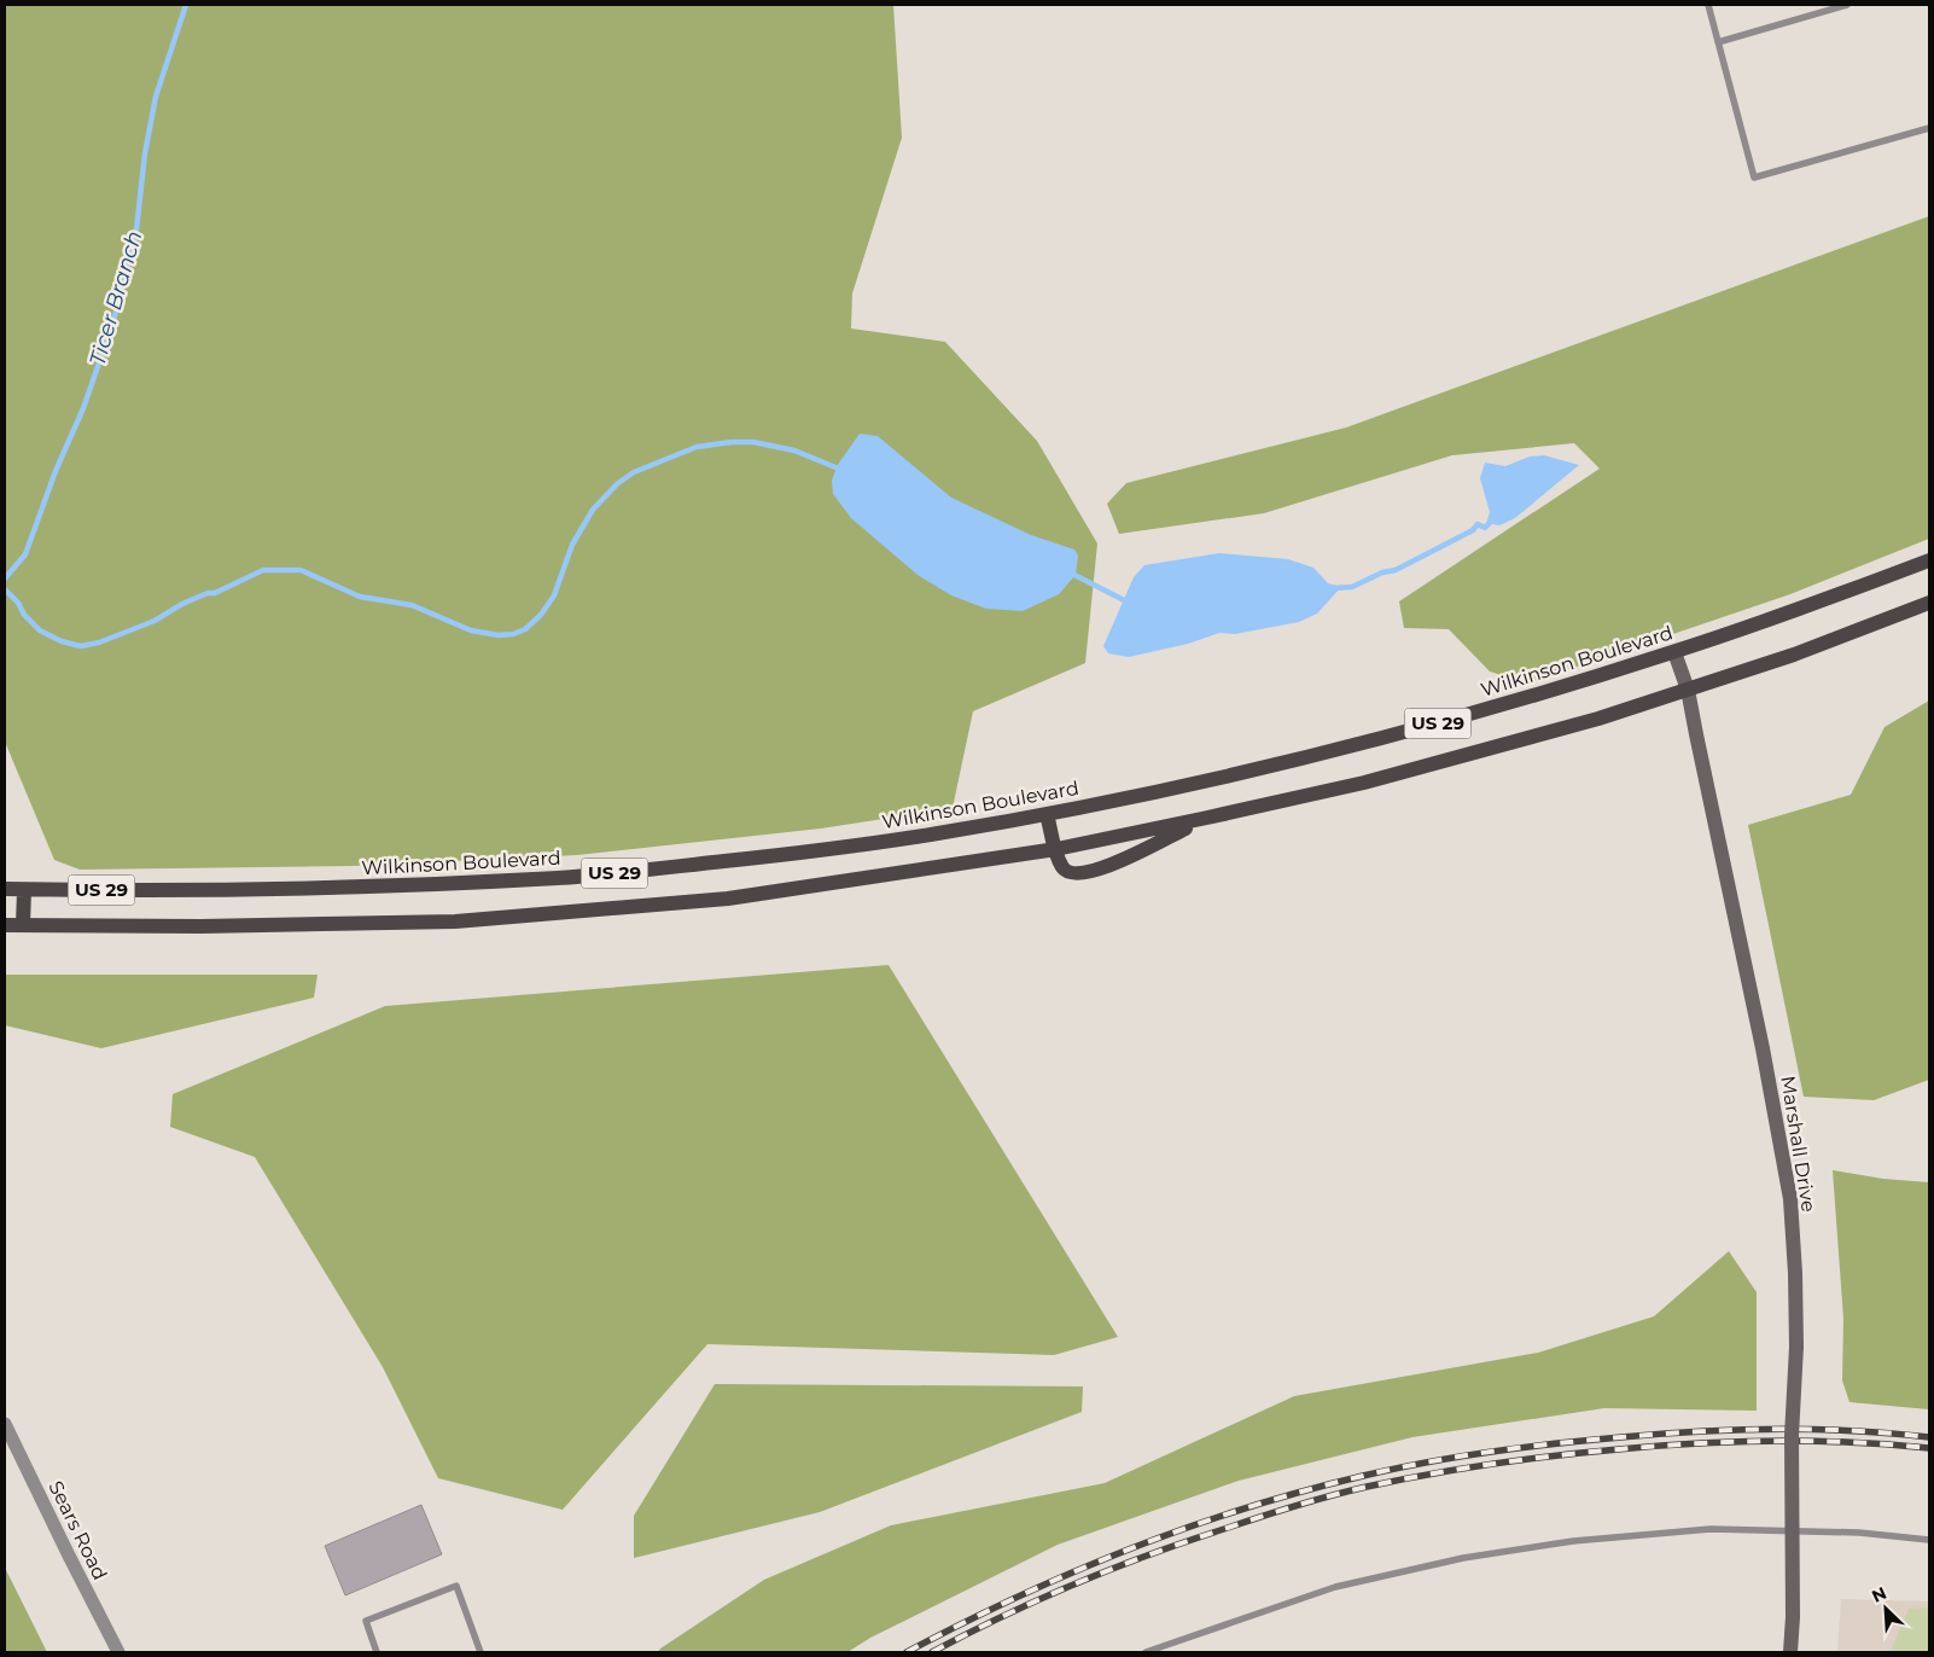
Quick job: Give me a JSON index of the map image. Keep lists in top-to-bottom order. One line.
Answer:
{"streets":{"main road":["Wilkinson Boulevard","US 29"],"street":["Marshall Drive","Sears Road"]},"crossings":[["Wilkinson Boulevard","Marshall Drive"],["US 29","Marshall Drive"]],"water":["Ticer Branch"],"north":"top left"}
